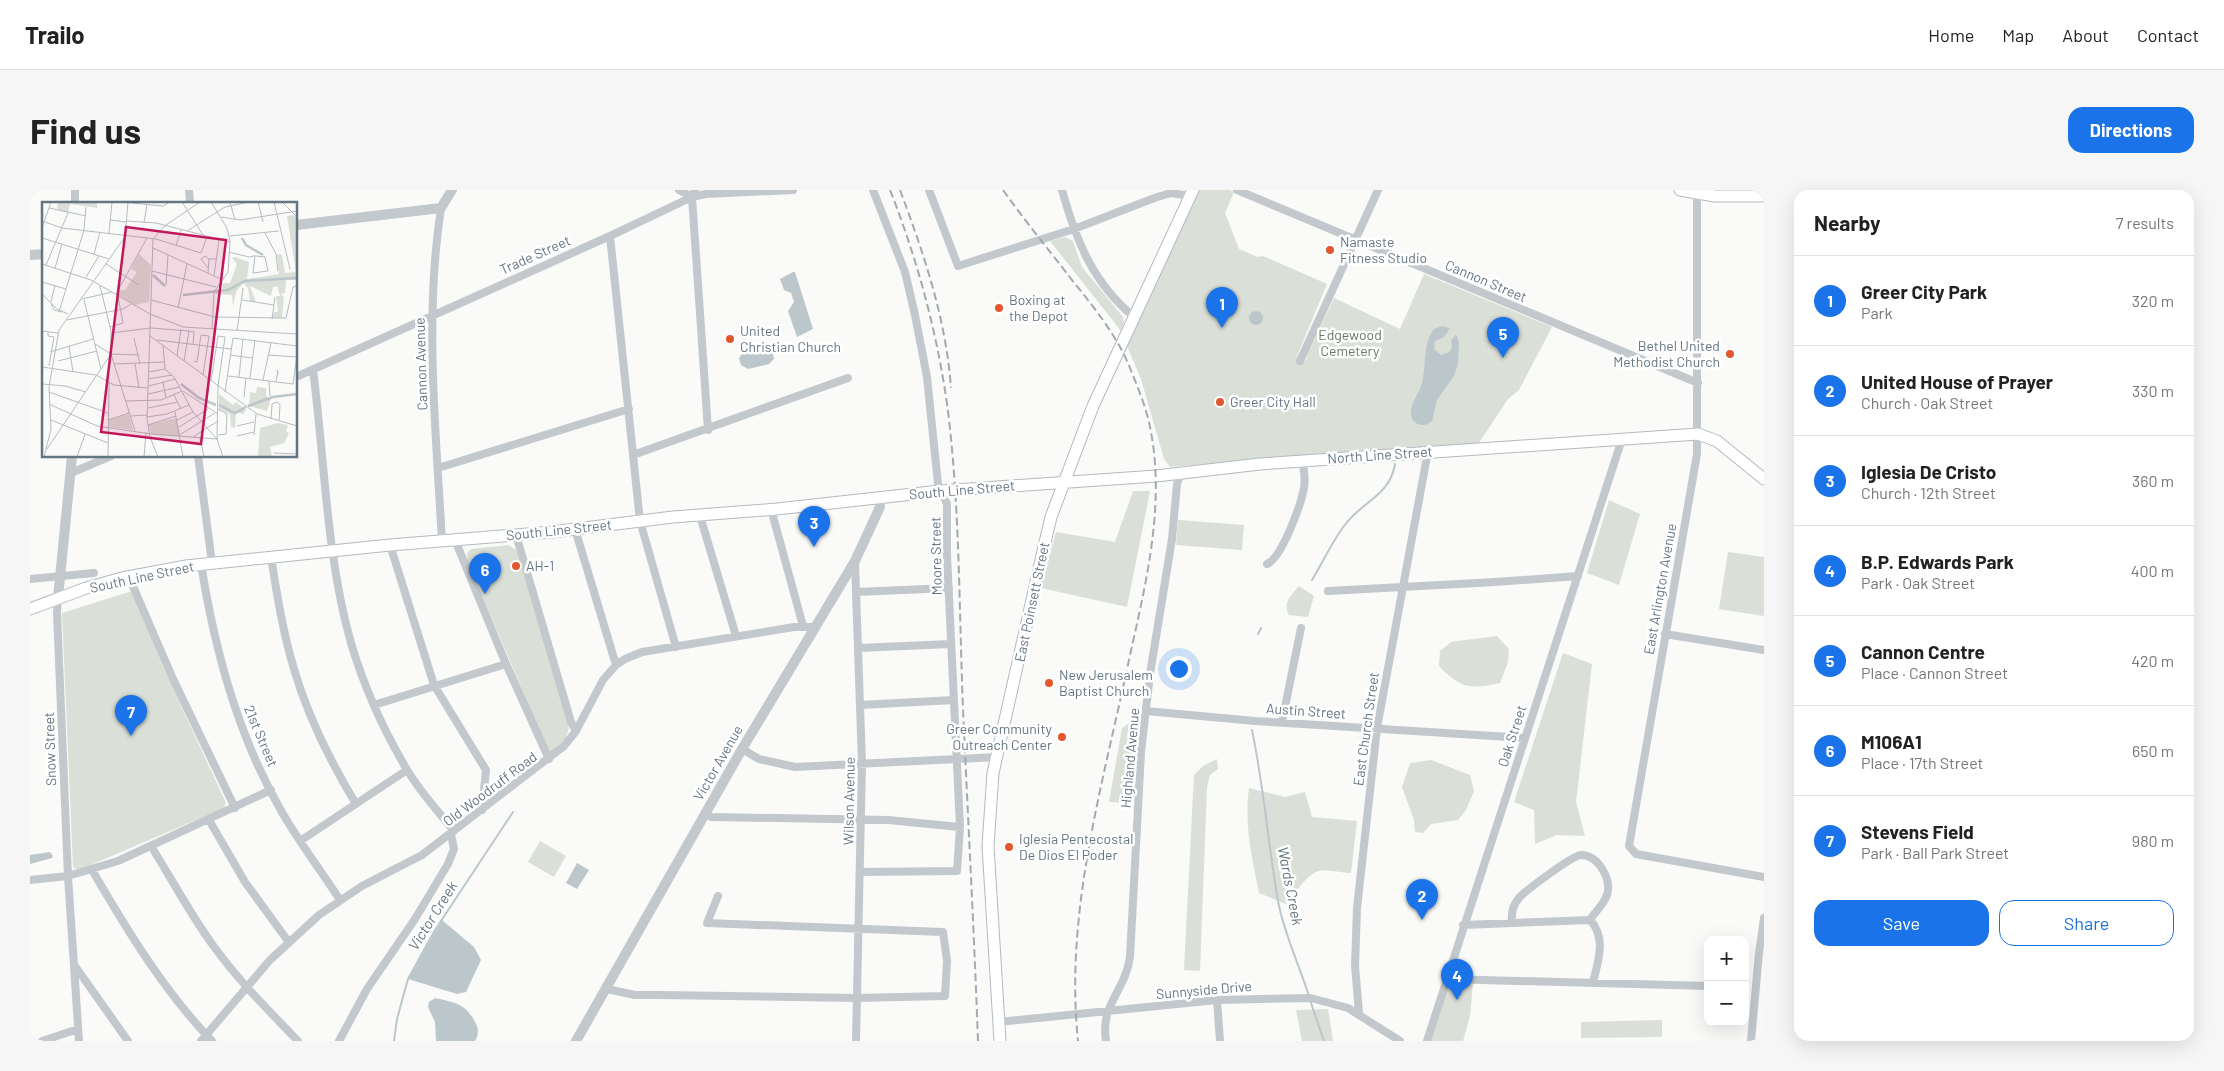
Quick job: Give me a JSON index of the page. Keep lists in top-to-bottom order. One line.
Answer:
{"streets":{"main road":["North Line Street","South Line Street","East Poinsett Street"],"street":["Trade Street","Cannon Street","Cannon Avenue","Moore Street","East Arlington Avenue","Austin Street","East Church Street","21st Street","Oak Street","Snow Street","Highland Avenue","Victor Avenue","Old Woodruff Road","Wilson Avenue","Sunnyside Drive"]},"crossings":[["Trade Street","Cannon Avenue"],["Cannon Street","East Arlington Avenue"],["Cannon Avenue","South Line Street"],["North Line Street","South Line Street"],["North Line Street","East Arlington Avenue"],["North Line Street","East Poinsett Street"],["North Line Street","East Church Street"],["North Line Street","Oak Street"],["North Line Street","Highland Avenue"],["South Line Street","Moore Street"],["South Line Street","East Poinsett Street"],["South Line Street","21st Street"],["South Line Street","Snow Street"],["South Line Street","Victor Avenue"],["Moore Street","Wilson Avenue"],["East Poinsett Street","Sunnyside Drive"],["Austin Street","East Church Street"],["Austin Street","Oak Street"],["Austin Street","Highland Avenue"],["East Church Street","Sunnyside Drive"],["21st Street","Old Woodruff Road"],["Highland Avenue","Sunnyside Drive"],["Victor Avenue","Old Woodruff Road"],["Victor Avenue","Wilson Avenue"]],"water":["Wards Creek","Victor Creek"],"parks":["Edgewood Cemetery"],"places":["Namaste Fitness Studio","Boxing at the Depot","United Christian Church","Bethel United Methodist Church","Greer City Hall","AH-1","New Jerusalem Baptist Church","Greer Community Outreach Center","Iglesia Pentecostal De Dios El Poder"],"page":{"header":"Trailo","nav":["Home","Map","About","Contact"],"buttons":["Directions",["Save","Share"]],"title":"Find us","heading":["Nearby","7 results"],"list":[{"mark":"1","name":"Greer City Park","note":"Park","value":"320 m"},{"mark":"2","name":"United House of Prayer","note":"Church · Oak Street","value":"330 m"},{"mark":"3","name":"Iglesia De Cristo","note":"Church · 12th Street","value":"360 m"},{"mark":"4","name":"B.P. Edwards Park","note":"Park · Oak Street","value":"400 m"},{"mark":"5","name":"Cannon Centre","note":"Place · Cannon Street","value":"420 m"},{"mark":"6","name":"M106A1","note":"Place · 17th Street","value":"650 m"},{"mark":"7","name":"Stevens Field","note":"Park · Ball Park Street","value":"980 m"}],"pins":["1","5","3","6","7","2","4"],"map_buttons":["+","−"]}}
